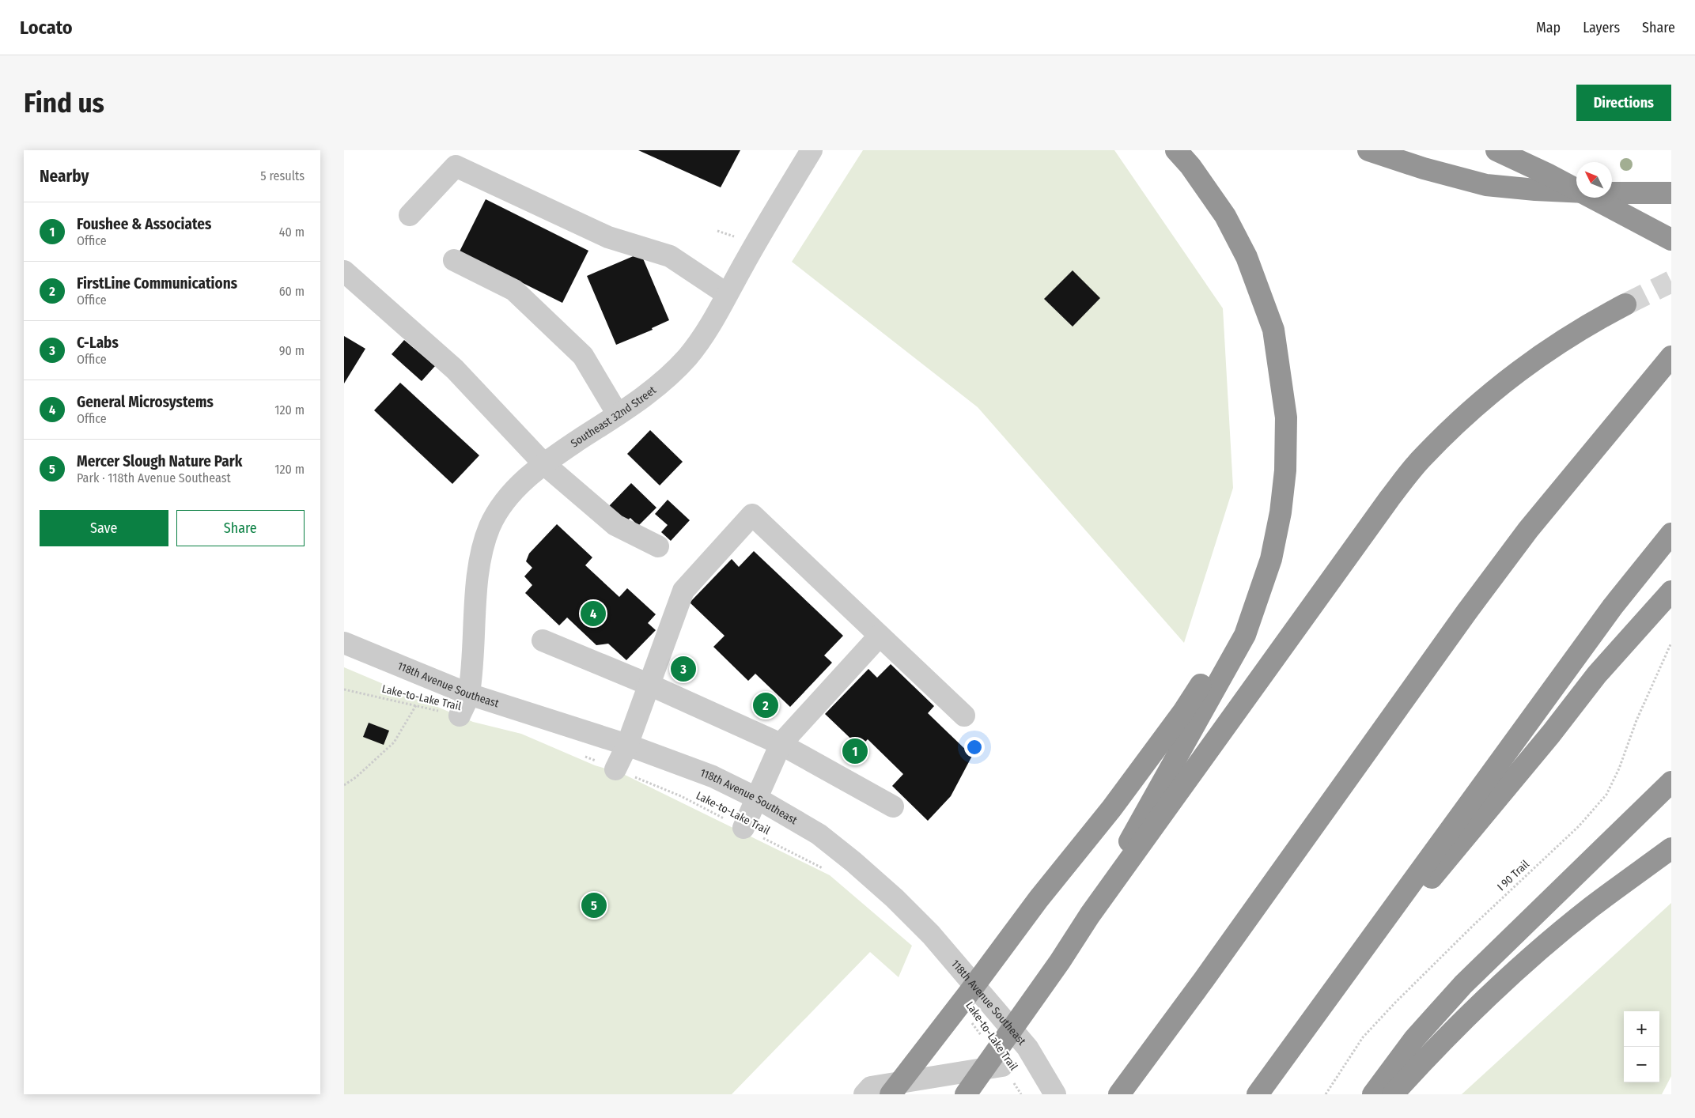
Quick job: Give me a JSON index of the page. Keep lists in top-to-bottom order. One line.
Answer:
{"streets":{"street":["Southeast 32nd Street","118th Avenue Southeast"],"path":["Lake-to-Lake Trail","I 90 Trail"]},"crossings":[["Southeast 32nd Street","118th Avenue Southeast"],["Southeast 32nd Street","Lake-to-Lake Trail"]],"north":"top left","page":{"header":"Locato","nav":["Map","Layers","Share"],"buttons":["Directions",["Save","Share"]],"title":"Find us","heading":["Nearby","5 results"],"list":[{"mark":"1","name":"Foushee & Associates","note":"Office","value":"40 m"},{"mark":"2","name":"FirstLine Communications","note":"Office","value":"60 m"},{"mark":"3","name":"C-Labs","note":"Office","value":"90 m"},{"mark":"4","name":"General Microsystems","note":"Office","value":"120 m"},{"mark":"5","name":"Mercer Slough Nature Park","note":"Park · 118th Avenue Southeast","value":"120 m"}],"pins":["4","3","2","1","5"],"map_buttons":["+","−"]}}
